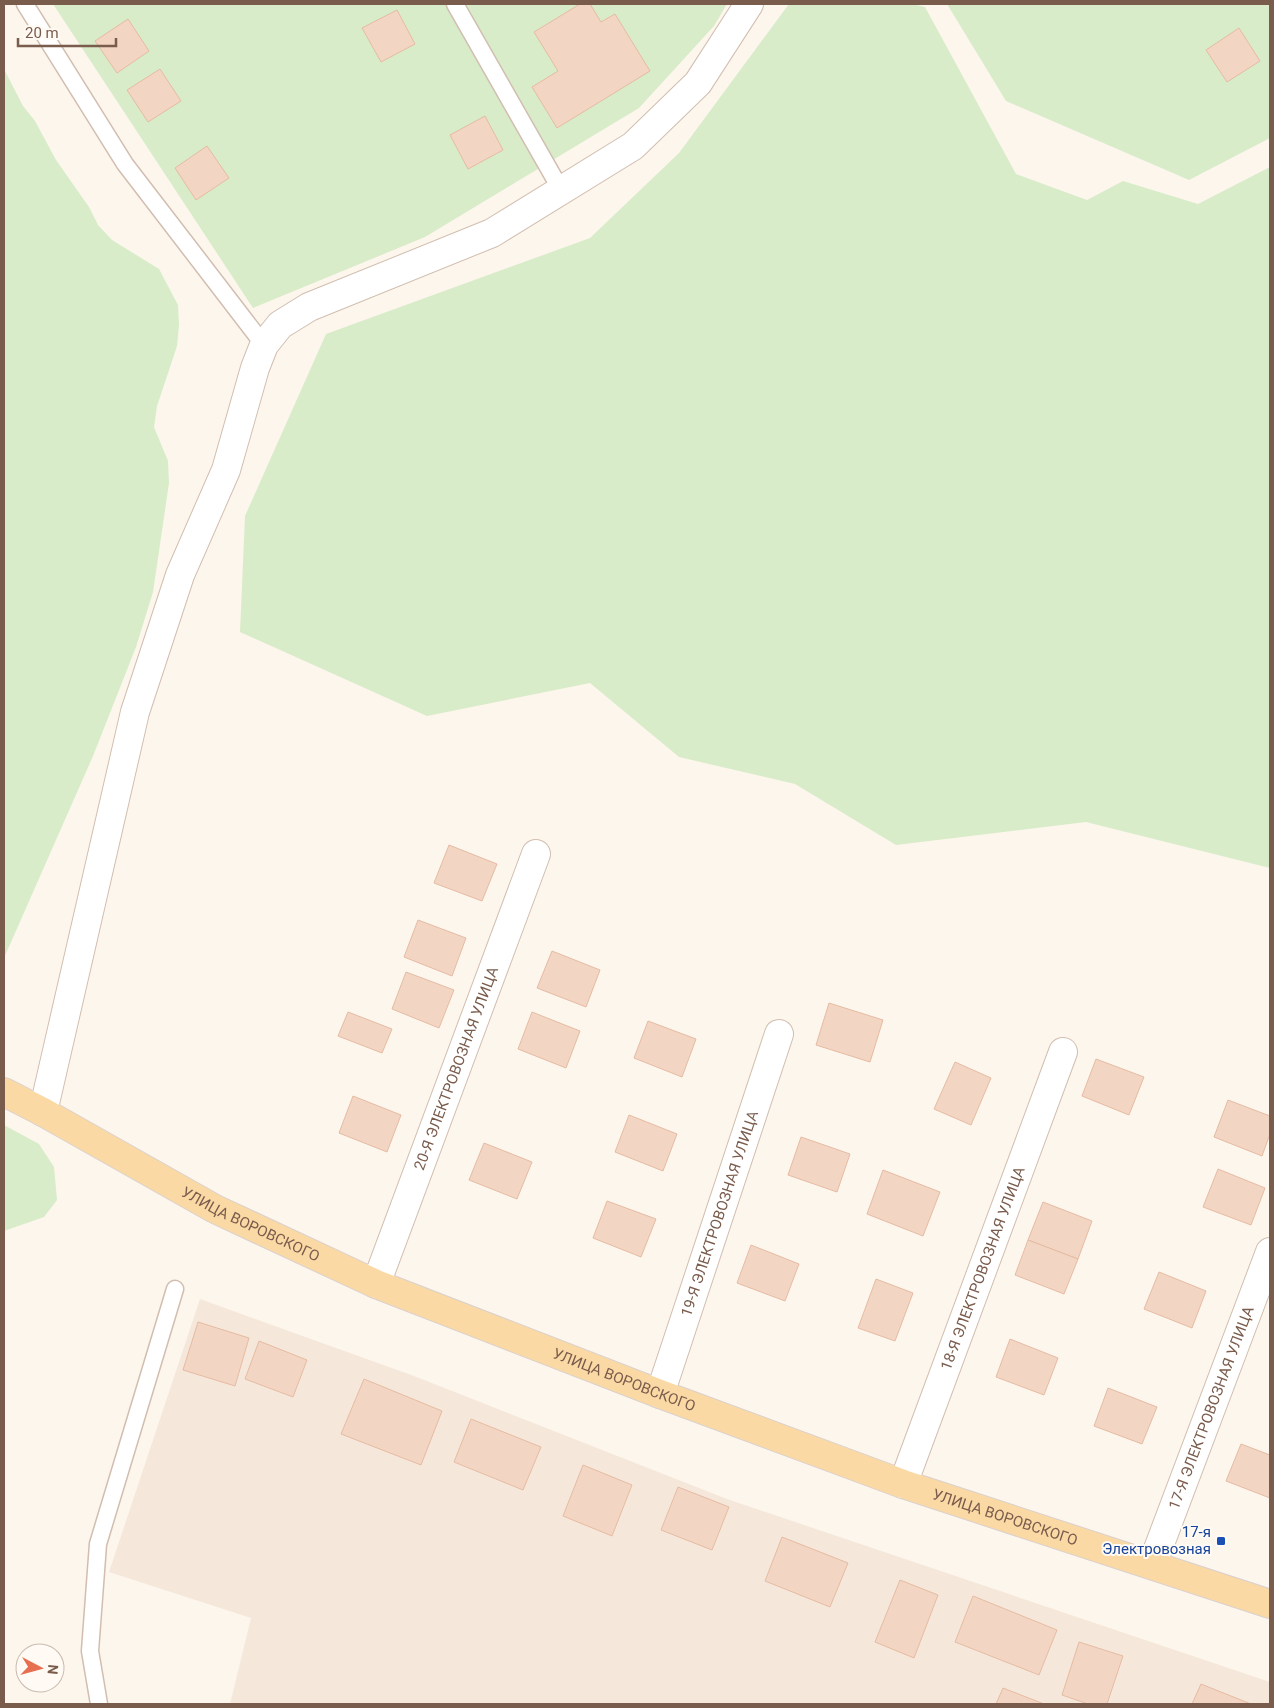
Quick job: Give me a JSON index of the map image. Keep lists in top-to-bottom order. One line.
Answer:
{"streets":{"main road":["УЛИЦА ВОРОВСКОГО"],"street":["20-Я ЭЛЕКТРОВОЗНАЯ УЛИЦА","19-Я ЭЛЕКТРОВОЗНАЯ УЛИЦА","18-Я ЭЛЕКТРОВОЗНАЯ УЛИЦА","17-Я ЭЛЕКТРОВОЗНАЯ УЛИЦА"]},"crossings":[["20-Я ЭЛЕКТРОВОЗНАЯ УЛИЦА","УЛИЦА ВОРОВСКОГО"],["19-Я ЭЛЕКТРОВОЗНАЯ УЛИЦА","УЛИЦА ВОРОВСКОГО"],["УЛИЦА ВОРОВСКОГО","18-Я ЭЛЕКТРОВОЗНАЯ УЛИЦА"],["УЛИЦА ВОРОВСКОГО","17-Я ЭЛЕКТРОВОЗНАЯ УЛИЦА"]],"places":{"transit":["17-я Электровозная"]},"scale_bar":"20 m","north":"right"}
